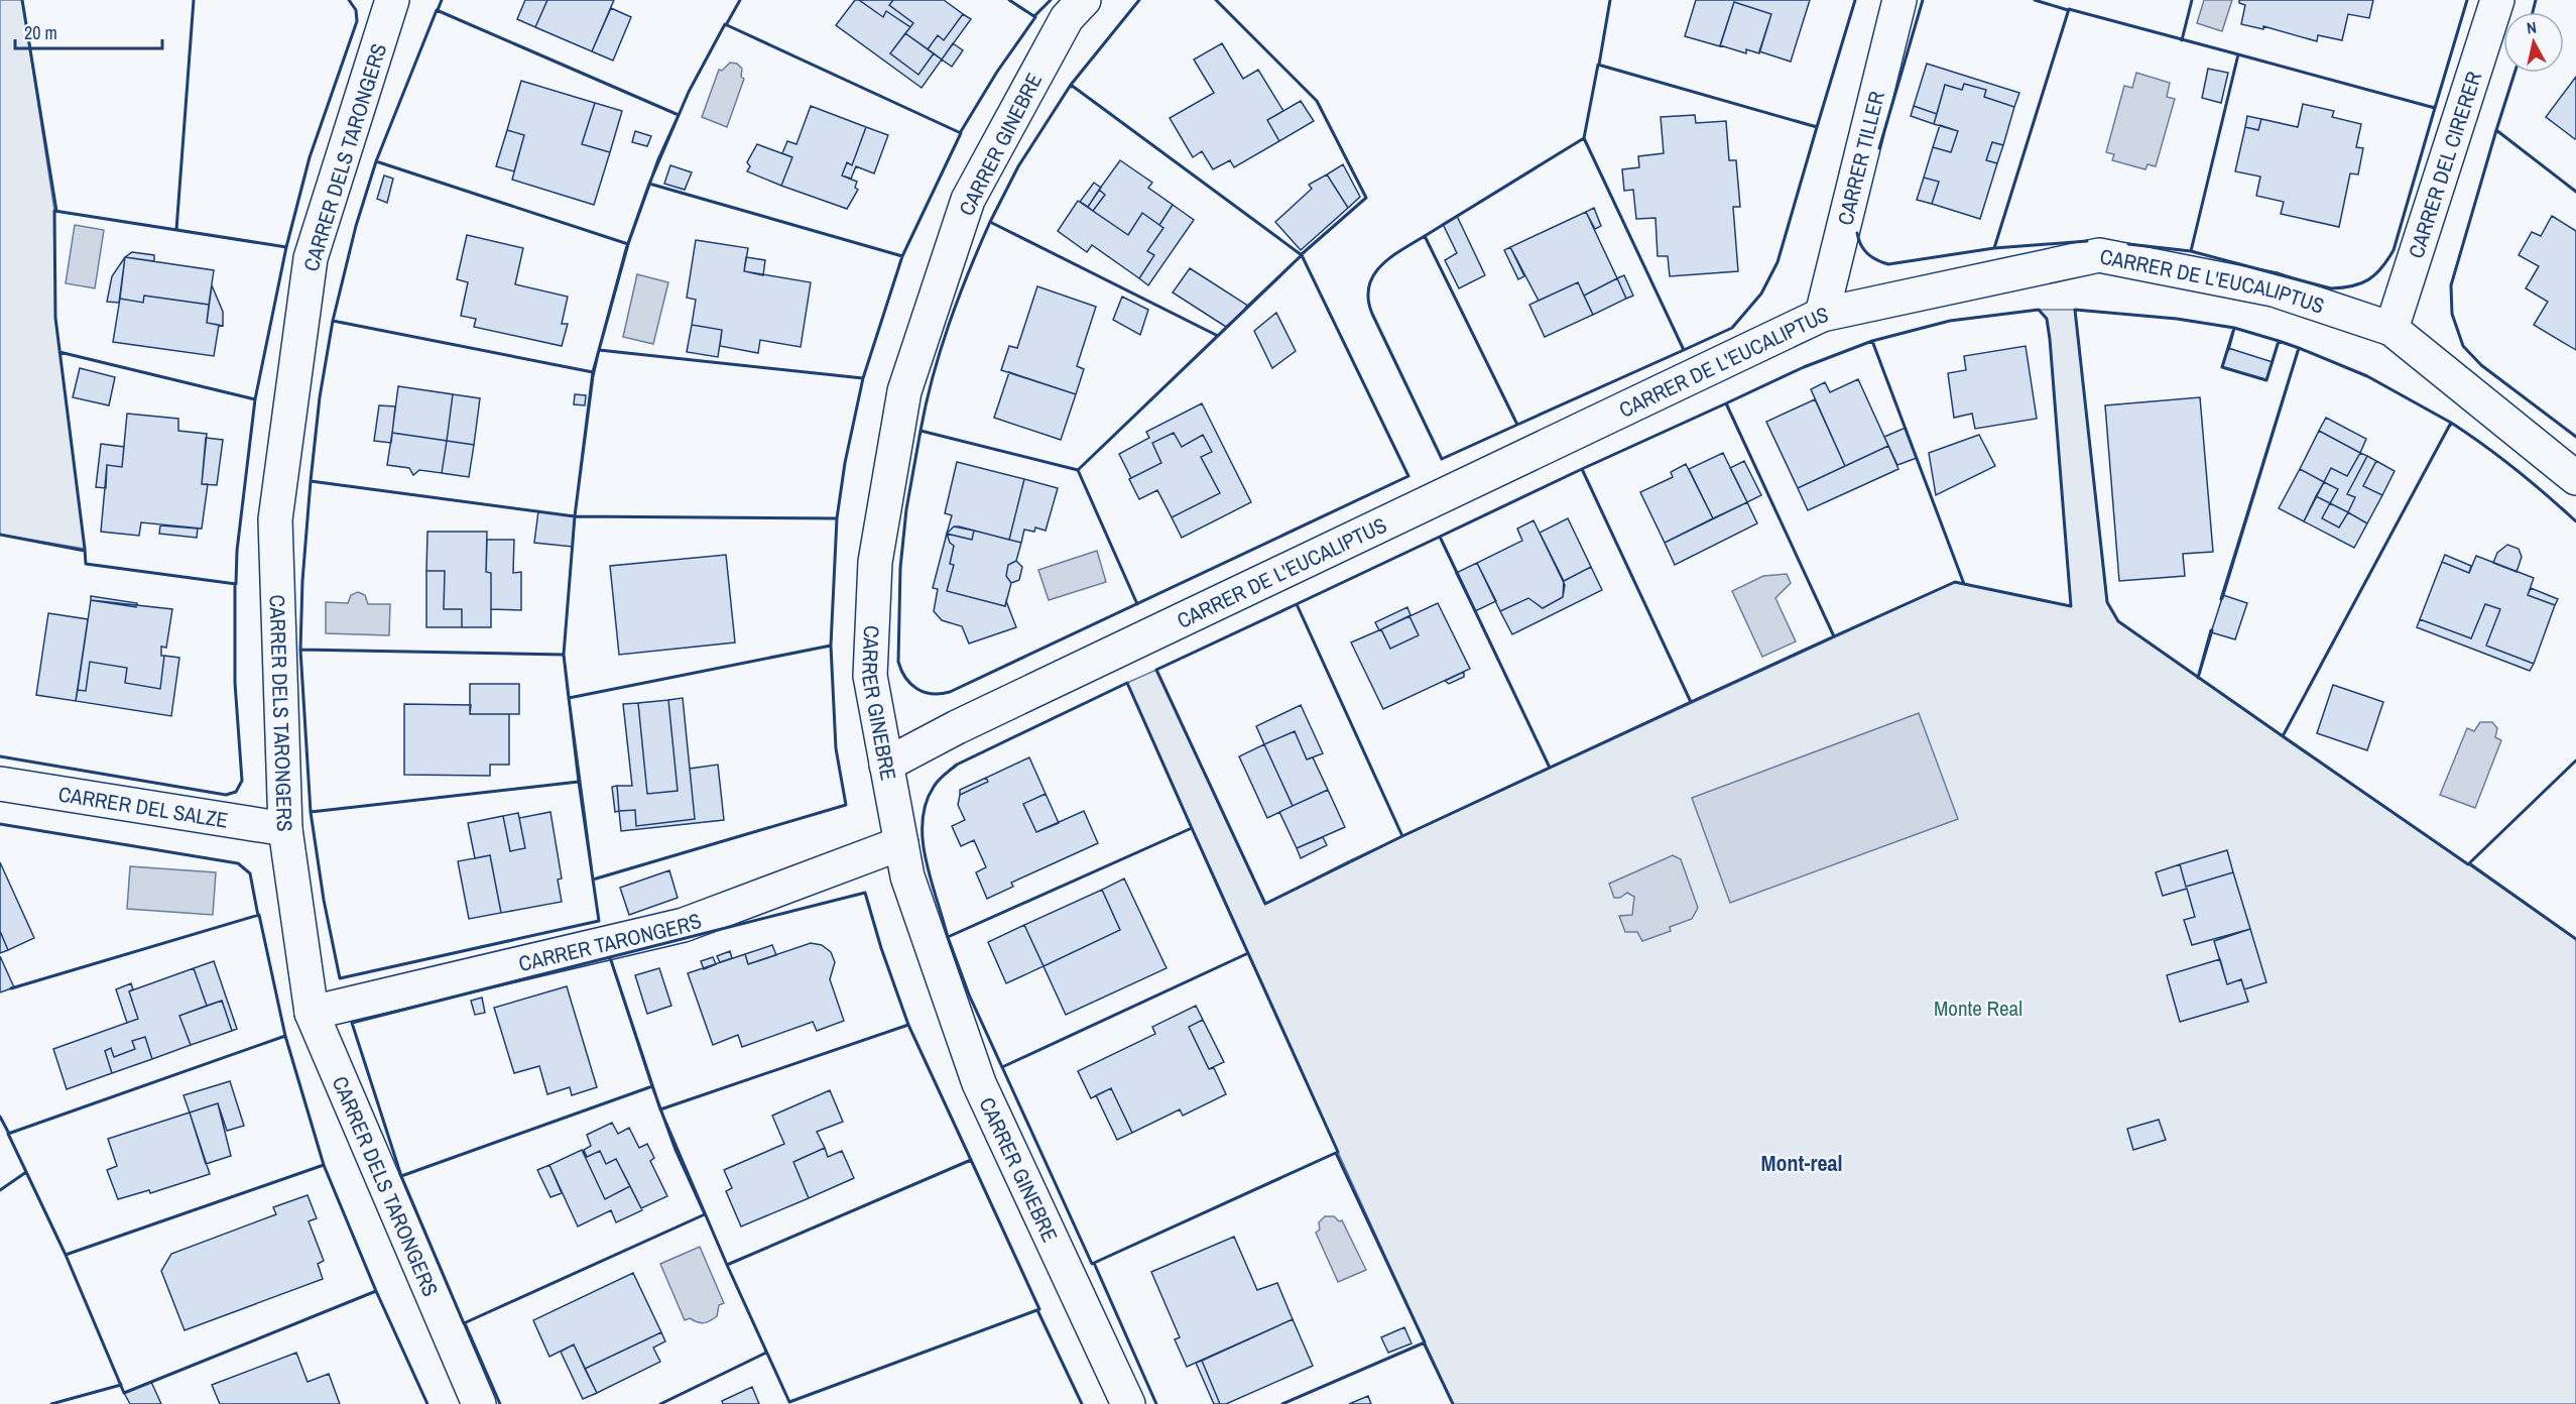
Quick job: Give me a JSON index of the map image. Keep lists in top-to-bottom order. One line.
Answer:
{"streets":{"street":["CARRER GINEBRE","CARRER DELS TARONGERS","CARRER TILLER","CARRER DEL CIRERER","CARRER DE L'EUCALIPTUS","CARRER DEL SALZE","CARRER TARONGERS"]},"crossings":[["CARRER GINEBRE","CARRER DE L'EUCALIPTUS"],["CARRER GINEBRE","CARRER TARONGERS"],["CARRER DELS TARONGERS","CARRER DEL SALZE"],["CARRER DELS TARONGERS","CARRER TARONGERS"],["CARRER TILLER","CARRER DE L'EUCALIPTUS"],["CARRER DEL CIRERER","CARRER DE L'EUCALIPTUS"]],"districts":["Mont-real"],"parks":["Monte Real"],"scale_bar":"20 m","north":"top"}
